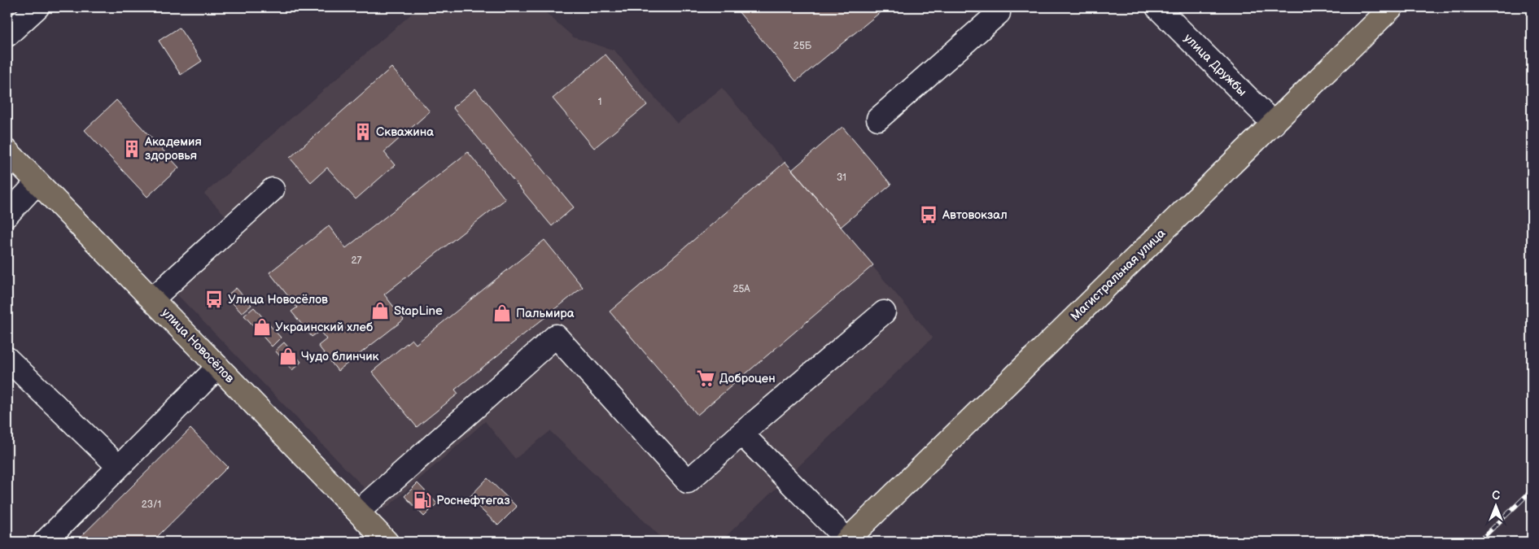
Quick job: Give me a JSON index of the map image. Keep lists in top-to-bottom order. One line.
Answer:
{"streets":{"main road":["Магистральная улица","улица Новосёлов"],"street":["улица Дружбы"]},"crossings":[["улица Дружбы","Магистральная улица"]],"places":{"building":["Скважина","Академия здоровья"],"bus stop":["Автовокзал","Улица Новосёлов"],"shop":["StapLine","Пальмира","Украинский хлеб","Чудо блинчик"],"supermarket":["Доброцен"],"fuel station":["Роснефтегаз"]},"house_numbers":["25Б","1","31","27","25А","23/1"],"north":"top"}
